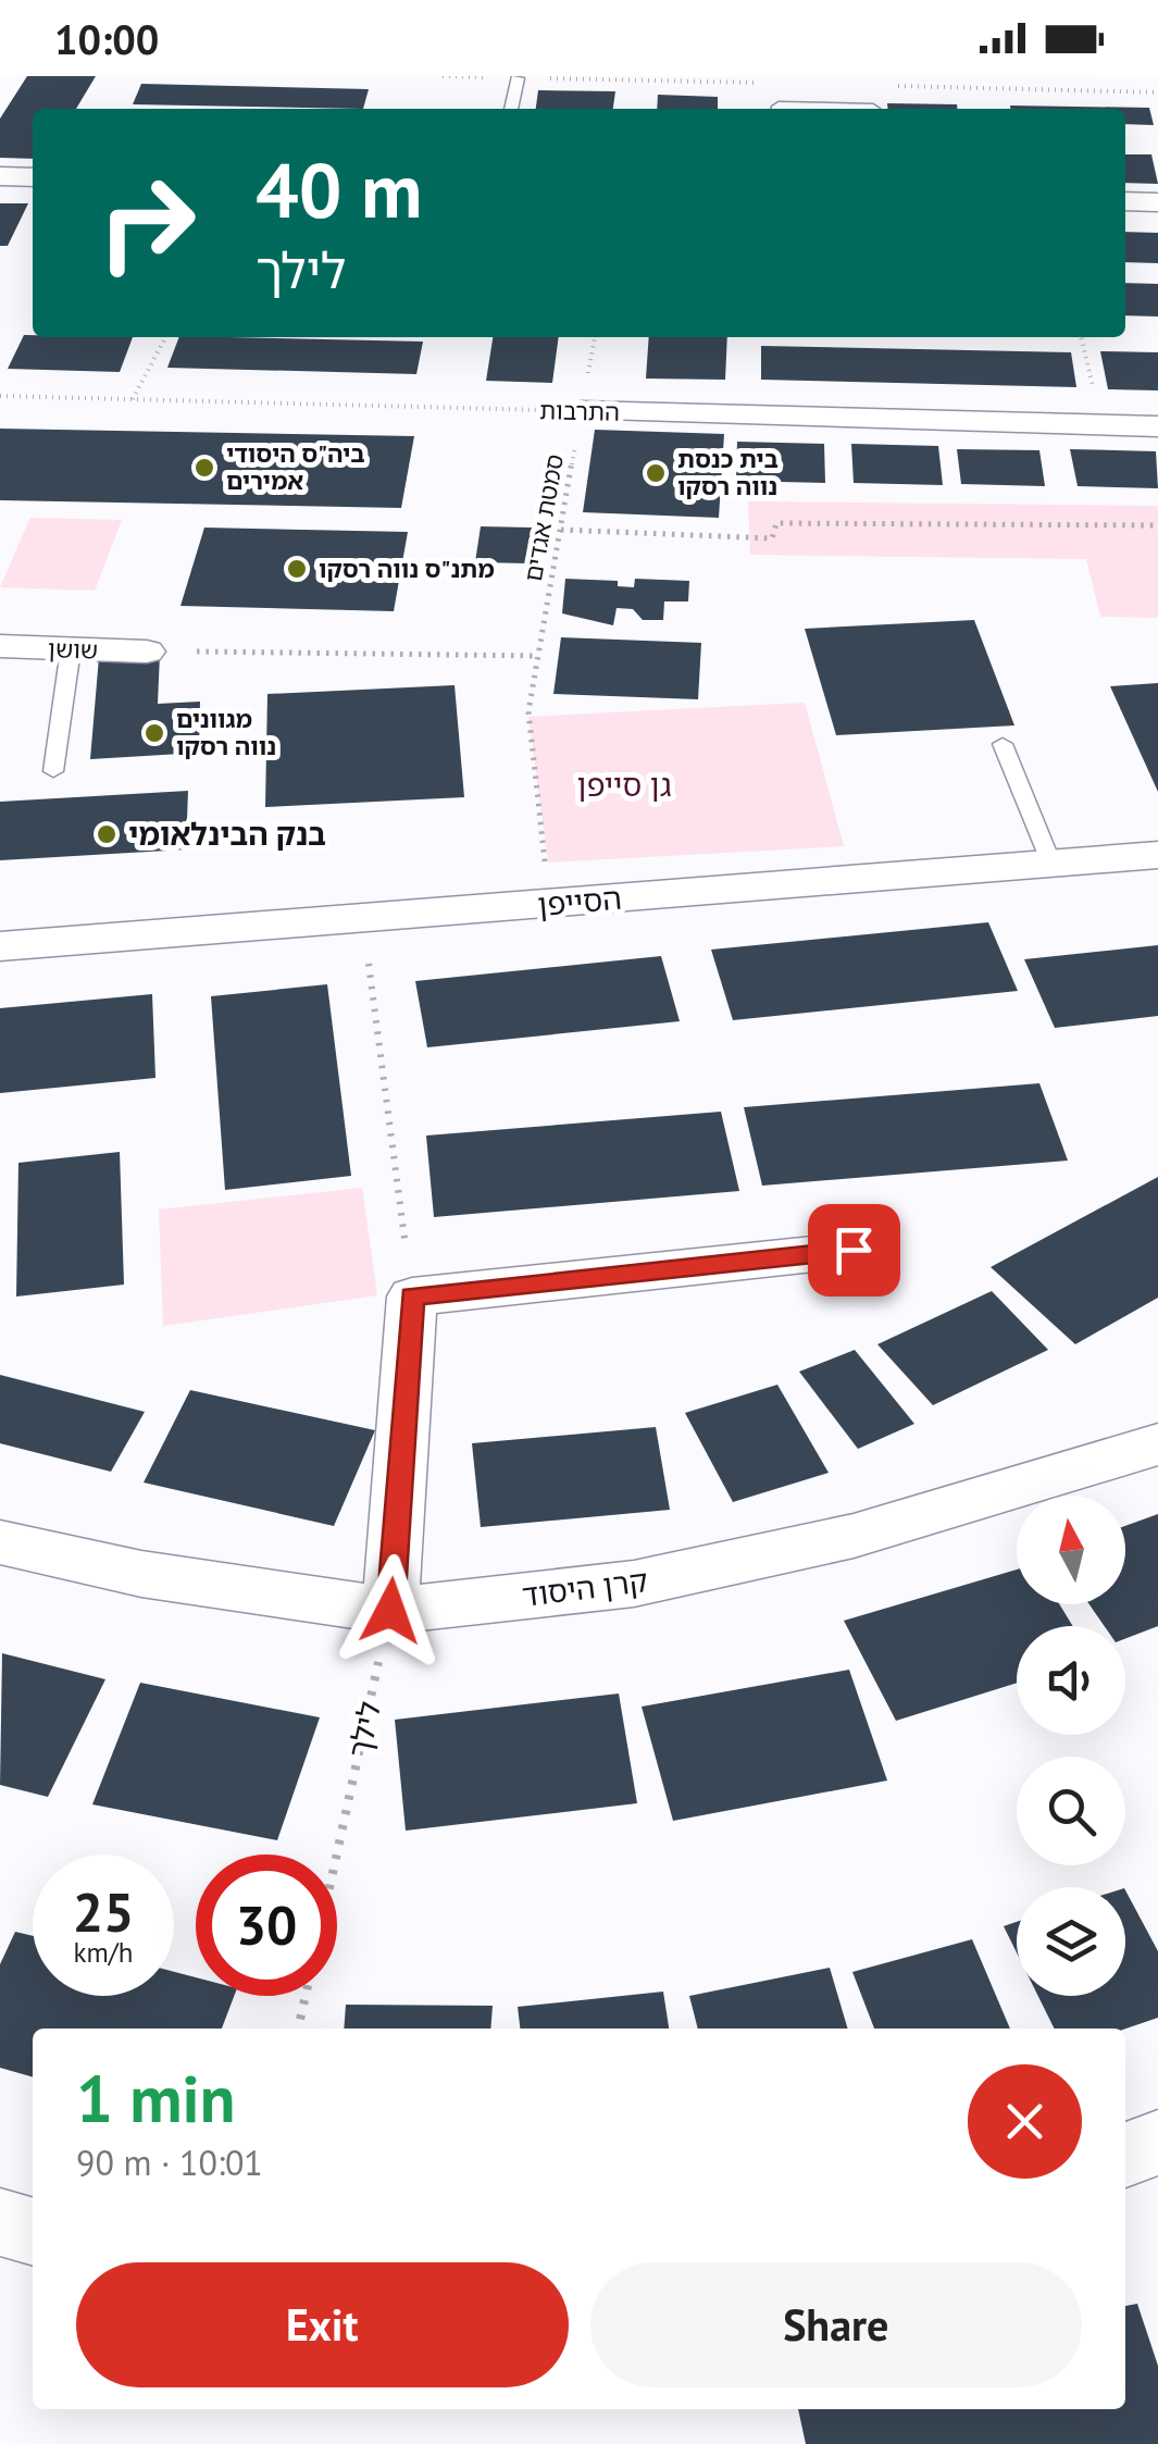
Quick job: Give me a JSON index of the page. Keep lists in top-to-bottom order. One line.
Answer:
{"streets":{"street":["התרבות","שושן","הסייפן","קרן היסוד"],"path":["סמטת אגדים","לילך"]},"crossings":[["התרבות","סמטת אגדים"],["קרן היסוד","לילך"]],"parks":["גן סייפן"],"places":["ביה\"ס היסודי אמירים","בית כנסת נווה רסקו","מתנ\"ס נווה רסקו","מגוונים נווה רסקו","בנק הבינלאומי"],"north":"top","page":{"status":"10:00","turn":["40 m","לילך"],"speed":"25 km/h","limit":"30","heading":["1 min","90 m · 10:01"],"buttons":["Exit","Share"]}}
